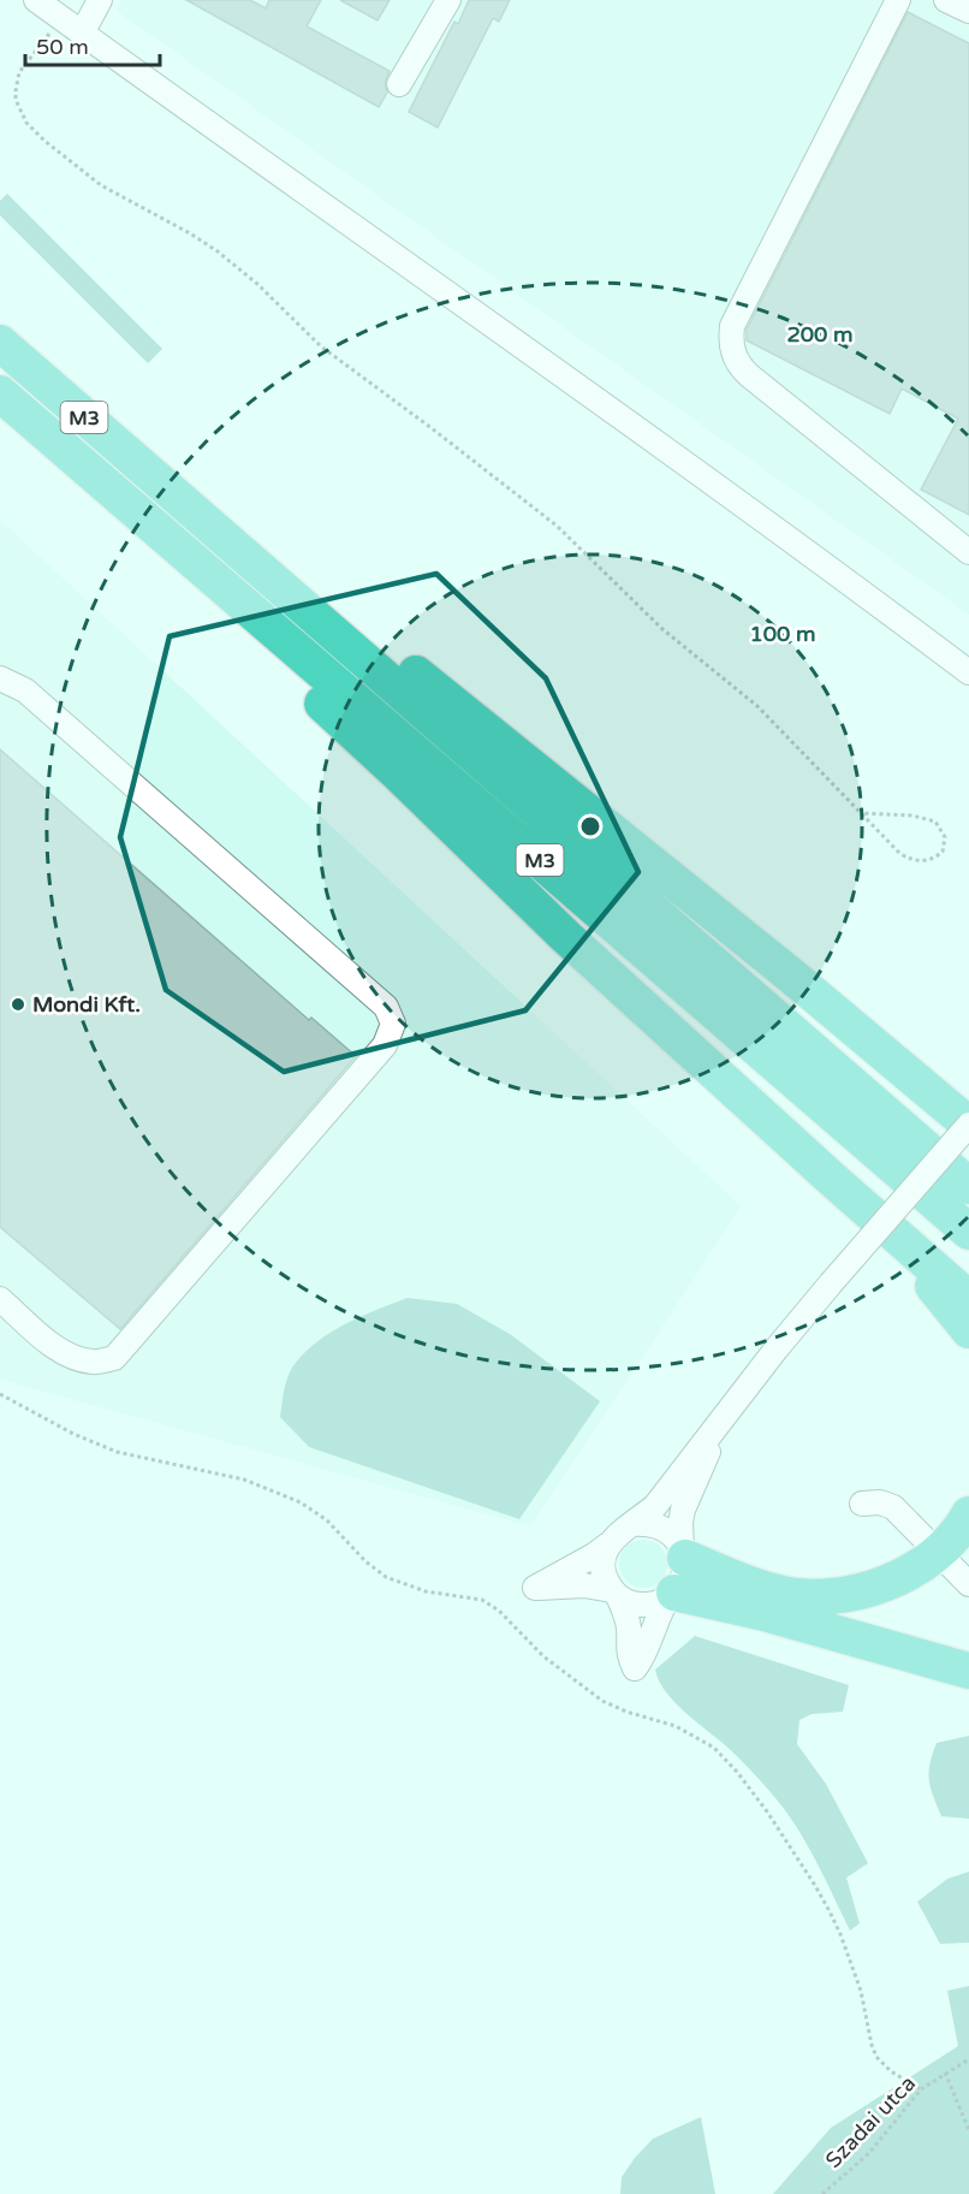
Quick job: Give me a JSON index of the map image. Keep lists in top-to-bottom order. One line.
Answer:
{"streets":{"highway":["M3"],"path":["Szadai utca"]},"places":["Mondi Kft."],"scale_bar":"50 m","rings":["200 m","100 m"]}
